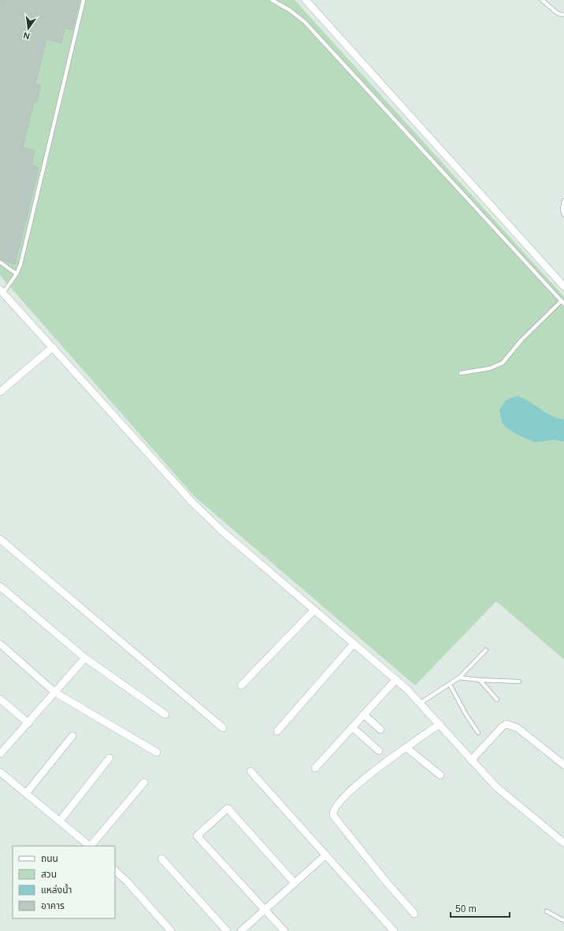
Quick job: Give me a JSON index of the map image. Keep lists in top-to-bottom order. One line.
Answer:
{"legend":["ถนน","สวน","แหล่งน้ำ","อาคาร"],"scale_bar":"50 m","north":"bottom"}
